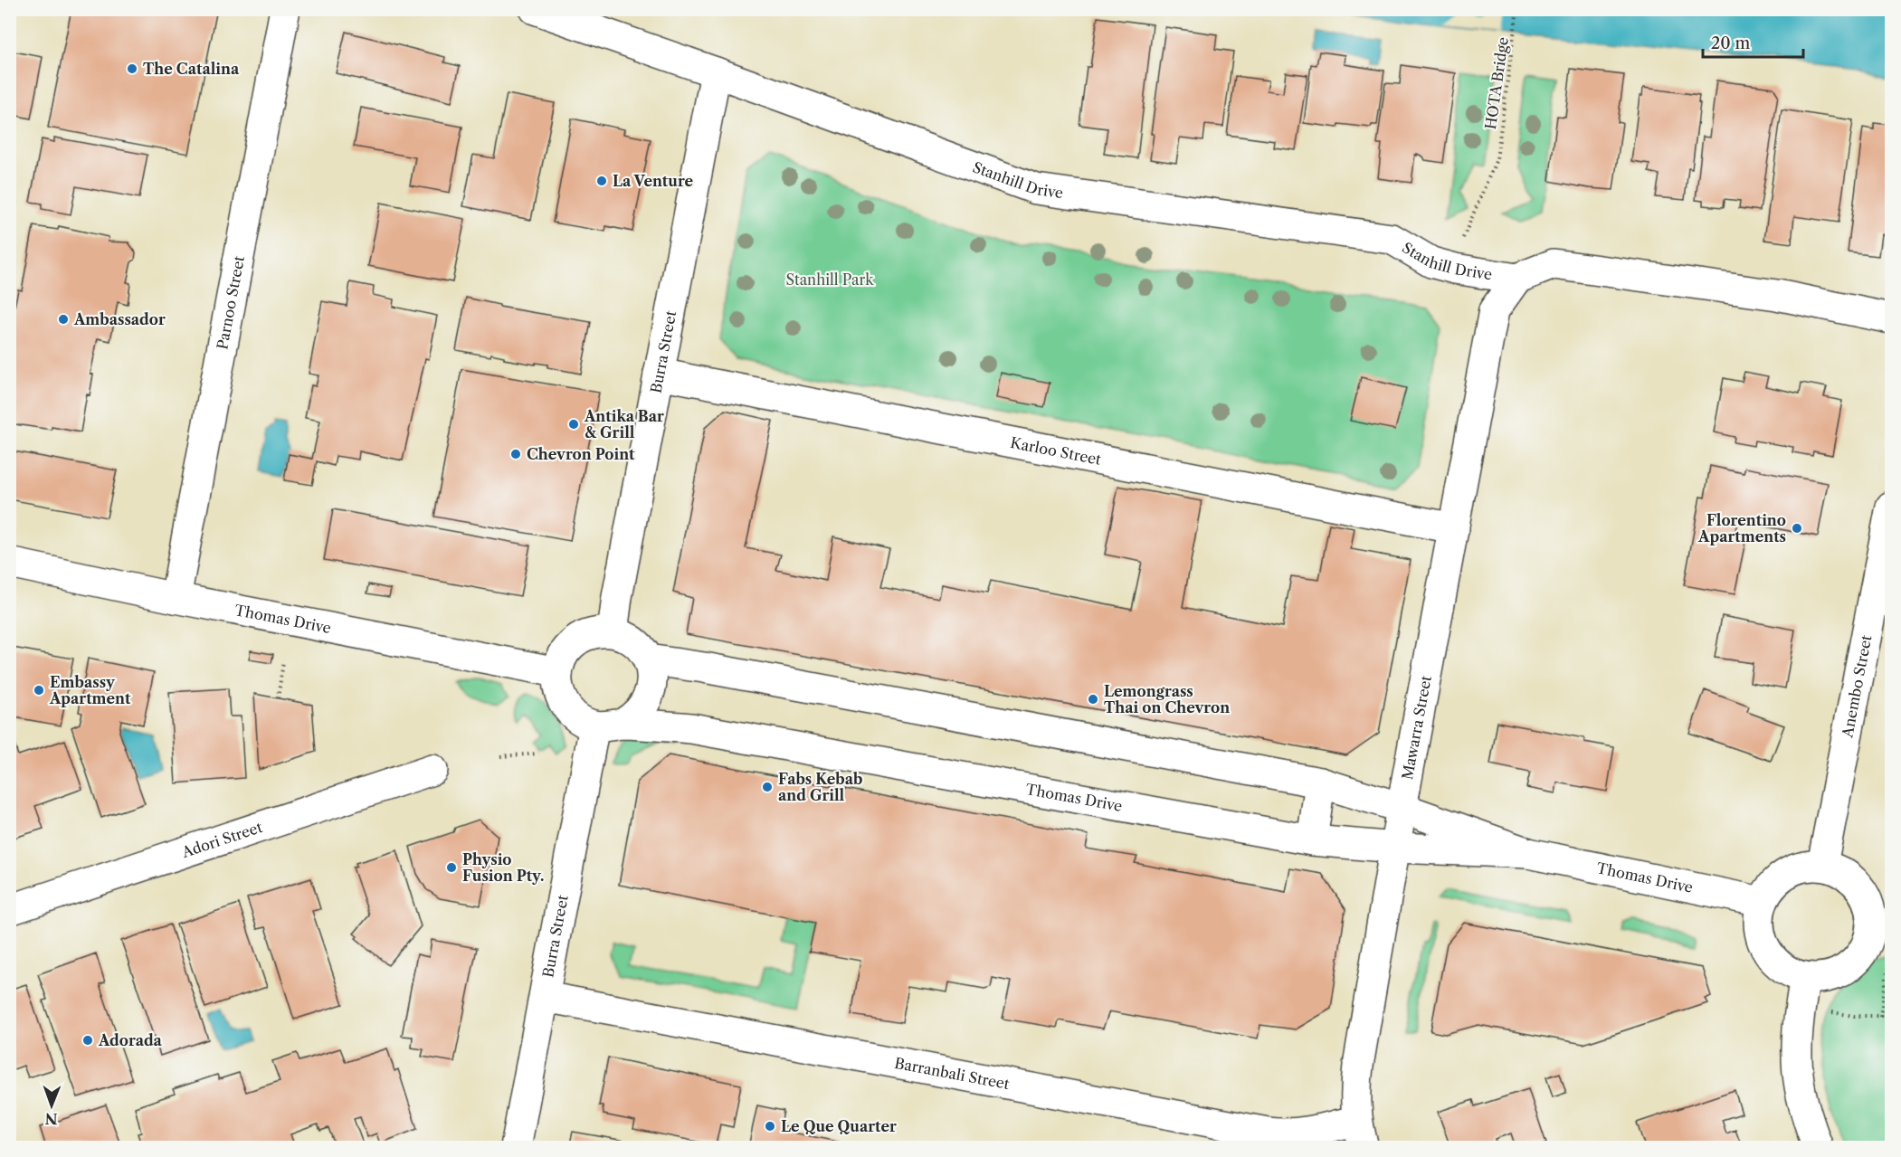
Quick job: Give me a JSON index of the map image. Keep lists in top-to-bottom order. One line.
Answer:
{"streets":{"street":["Stanhill Drive","Parnoo Street","Burra Street","Karloo Street","Thomas Drive","Anembo Street","Mawarra Street","Adori Street","Barranbali Street"],"path":["HOTA Bridge"]},"crossings":[["Stanhill Drive","Burra Street"],["Stanhill Drive","Mawarra Street"],["Parnoo Street","Thomas Drive"],["Burra Street","Karloo Street"],["Burra Street","Thomas Drive"],["Burra Street","Barranbali Street"],["Karloo Street","Mawarra Street"],["Thomas Drive","Anembo Street"],["Thomas Drive","Mawarra Street"],["Mawarra Street","Barranbali Street"]],"parks":["Stanhill Park"],"places":["The Catalina","La Venture","Ambassador","Antika Bar & Grill","Chevron Point","Florentino Apartments","Embassy Apartment","Lemongrass Thai on Chevron","Fabs Kebab and Grill","Physio Fusion Pty.","Adorada","Le Que Quarter"],"scale_bar":"20 m","north":"bottom"}
